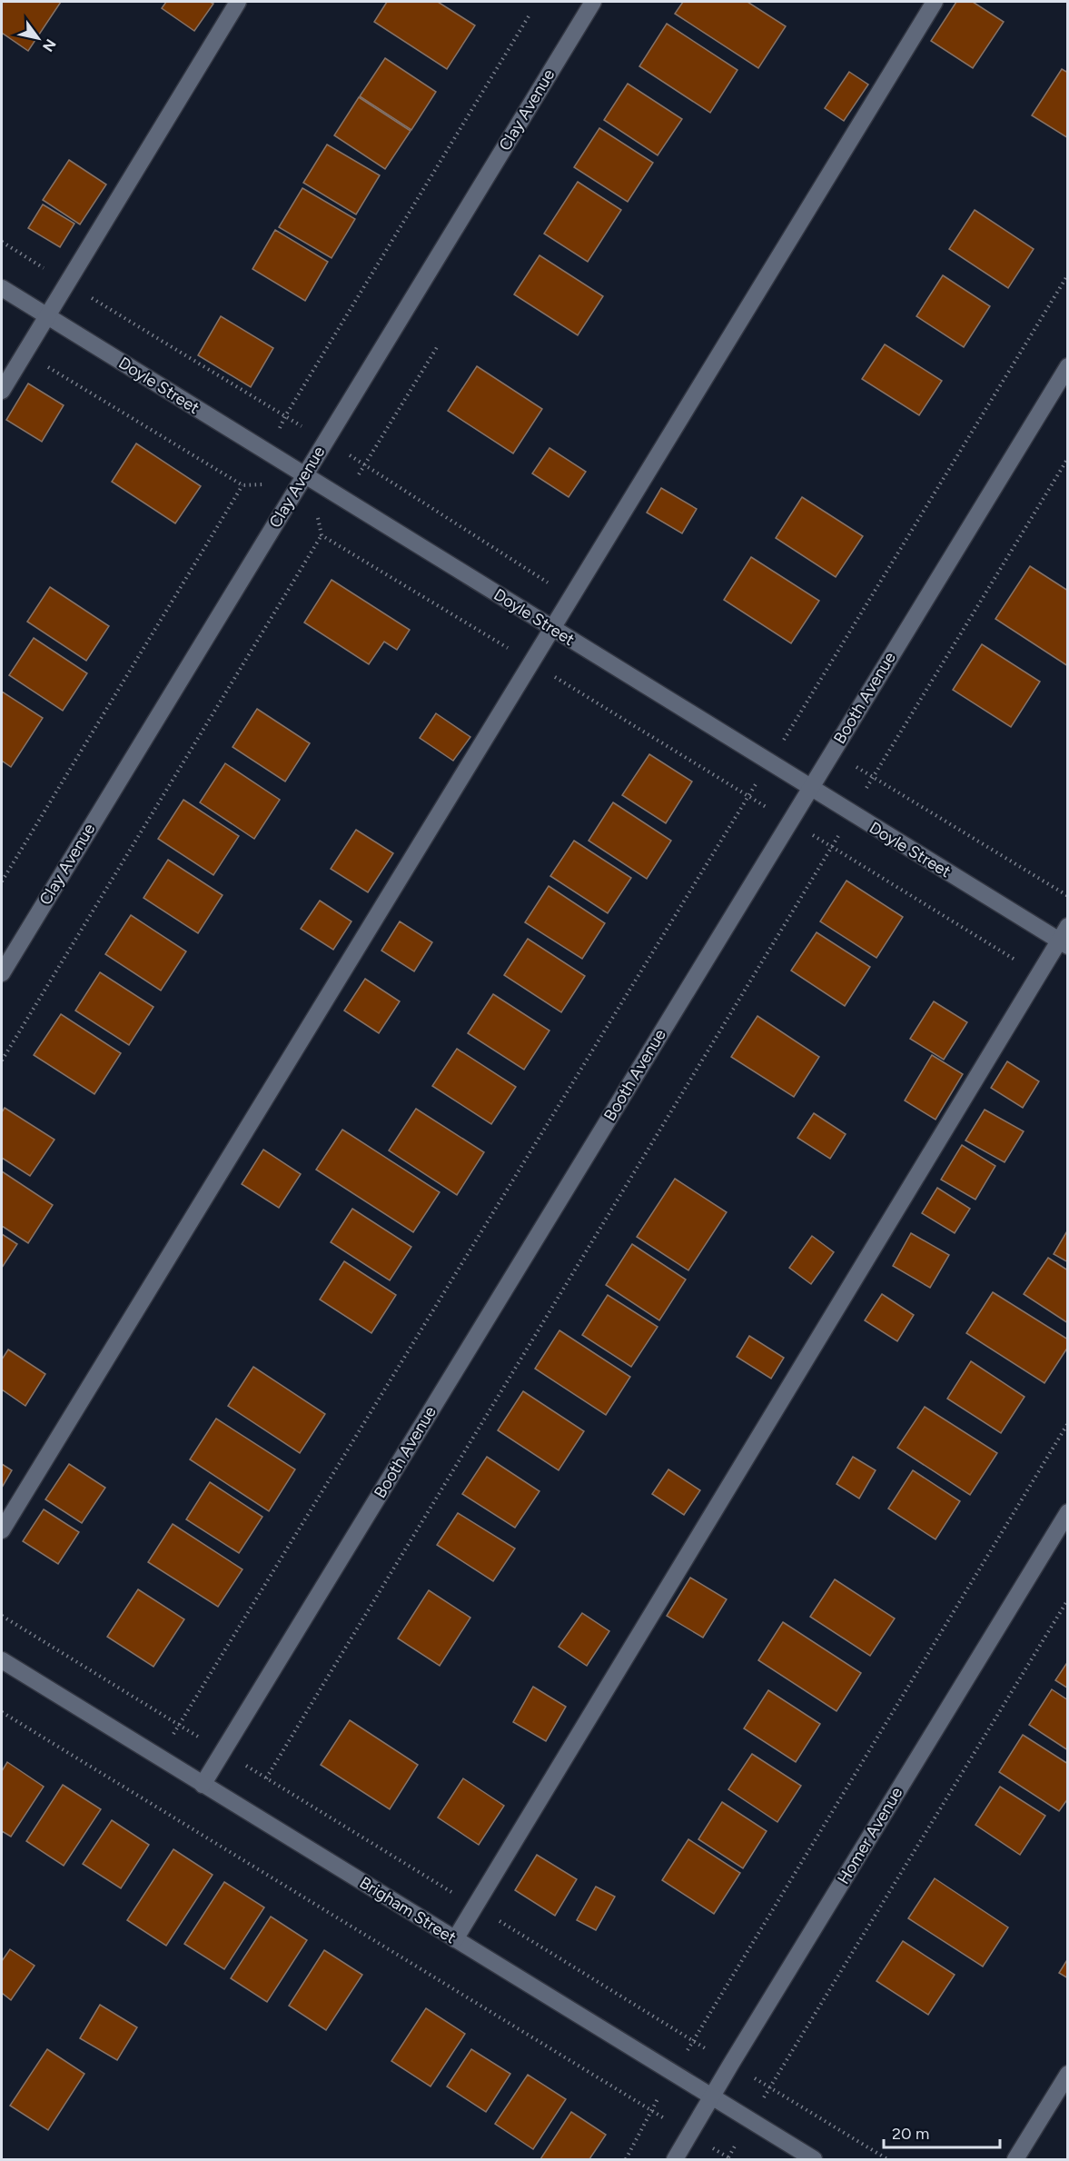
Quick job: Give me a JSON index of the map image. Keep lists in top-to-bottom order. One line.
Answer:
{"streets":{"street":["Clay Avenue","Doyle Street","Booth Avenue","Homer Avenue","Brigham Street"]},"crossings":[["Clay Avenue","Doyle Street"],["Doyle Street","Booth Avenue"],["Booth Avenue","Brigham Street"],["Homer Avenue","Brigham Street"]],"scale_bar":"20 m","north":"bottom right"}
